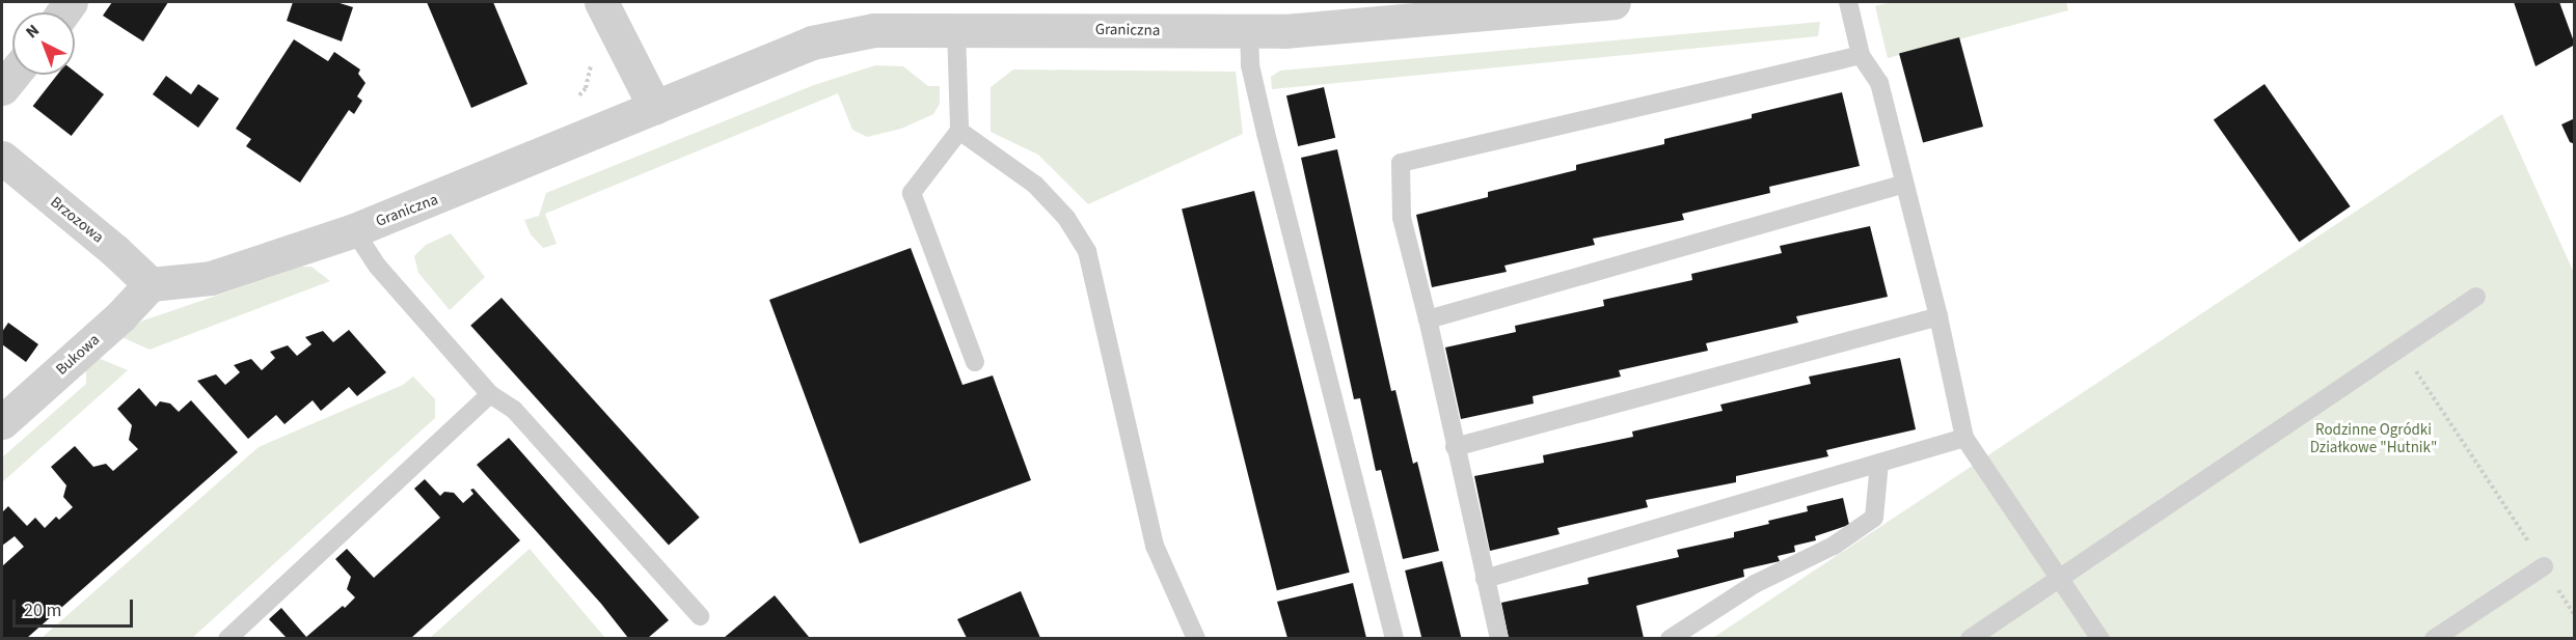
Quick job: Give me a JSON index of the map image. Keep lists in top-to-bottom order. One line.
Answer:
{"streets":{"street":["Graniczna","Brzozowa","Bukowa"]},"crossings":[["Graniczna","Brzozowa"],["Graniczna","Bukowa"],["Brzozowa","Bukowa"]],"parks":["Rodzinne Ogródki Działkowe \"Hutnik\""],"scale_bar":"20 m","north":"top left"}
